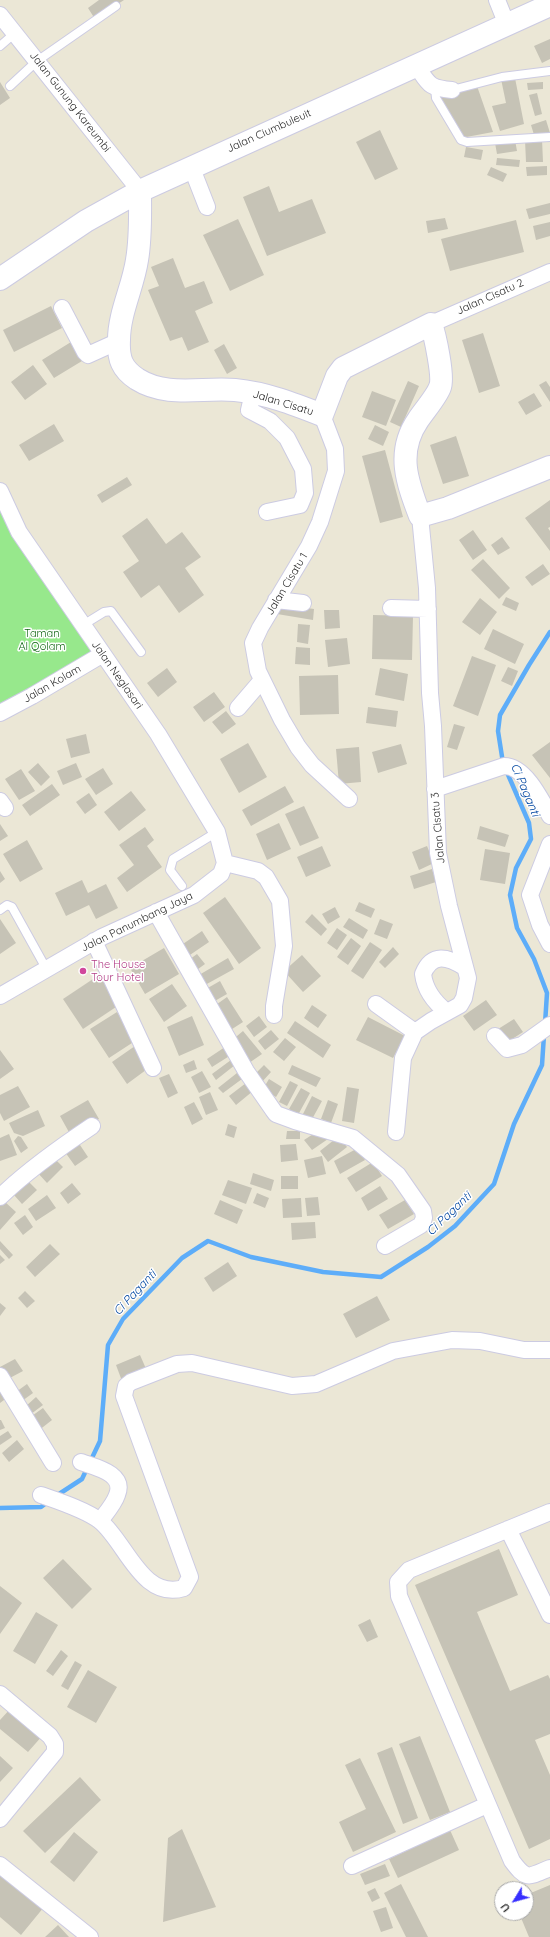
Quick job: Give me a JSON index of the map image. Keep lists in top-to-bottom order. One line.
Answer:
{"streets":{"street":["Jalan Gunung Kareumbi","Jalan Ciumbuleuit","Jalan Cisatu 2","Jalan Cisatu","Jalan Cisatu 1","Jalan Neglasari","Jalan Kolam","Jalan Cisatu 3","Jalan Panumbang Jaya"]},"crossings":[["Jalan Gunung Kareumbi","Jalan Ciumbuleuit"],["Jalan Gunung Kareumbi","Jalan Cisatu"],["Jalan Ciumbuleuit","Jalan Cisatu"],["Jalan Cisatu 2","Jalan Cisatu"],["Jalan Cisatu","Jalan Cisatu 1"],["Jalan Neglasari","Jalan Kolam"],["Jalan Neglasari","Jalan Panumbang Jaya"]],"water":["Ci Paganti"],"parks":["Taman Al Qolam"],"places":["The House Tour Hotel"],"north":"bottom left"}
